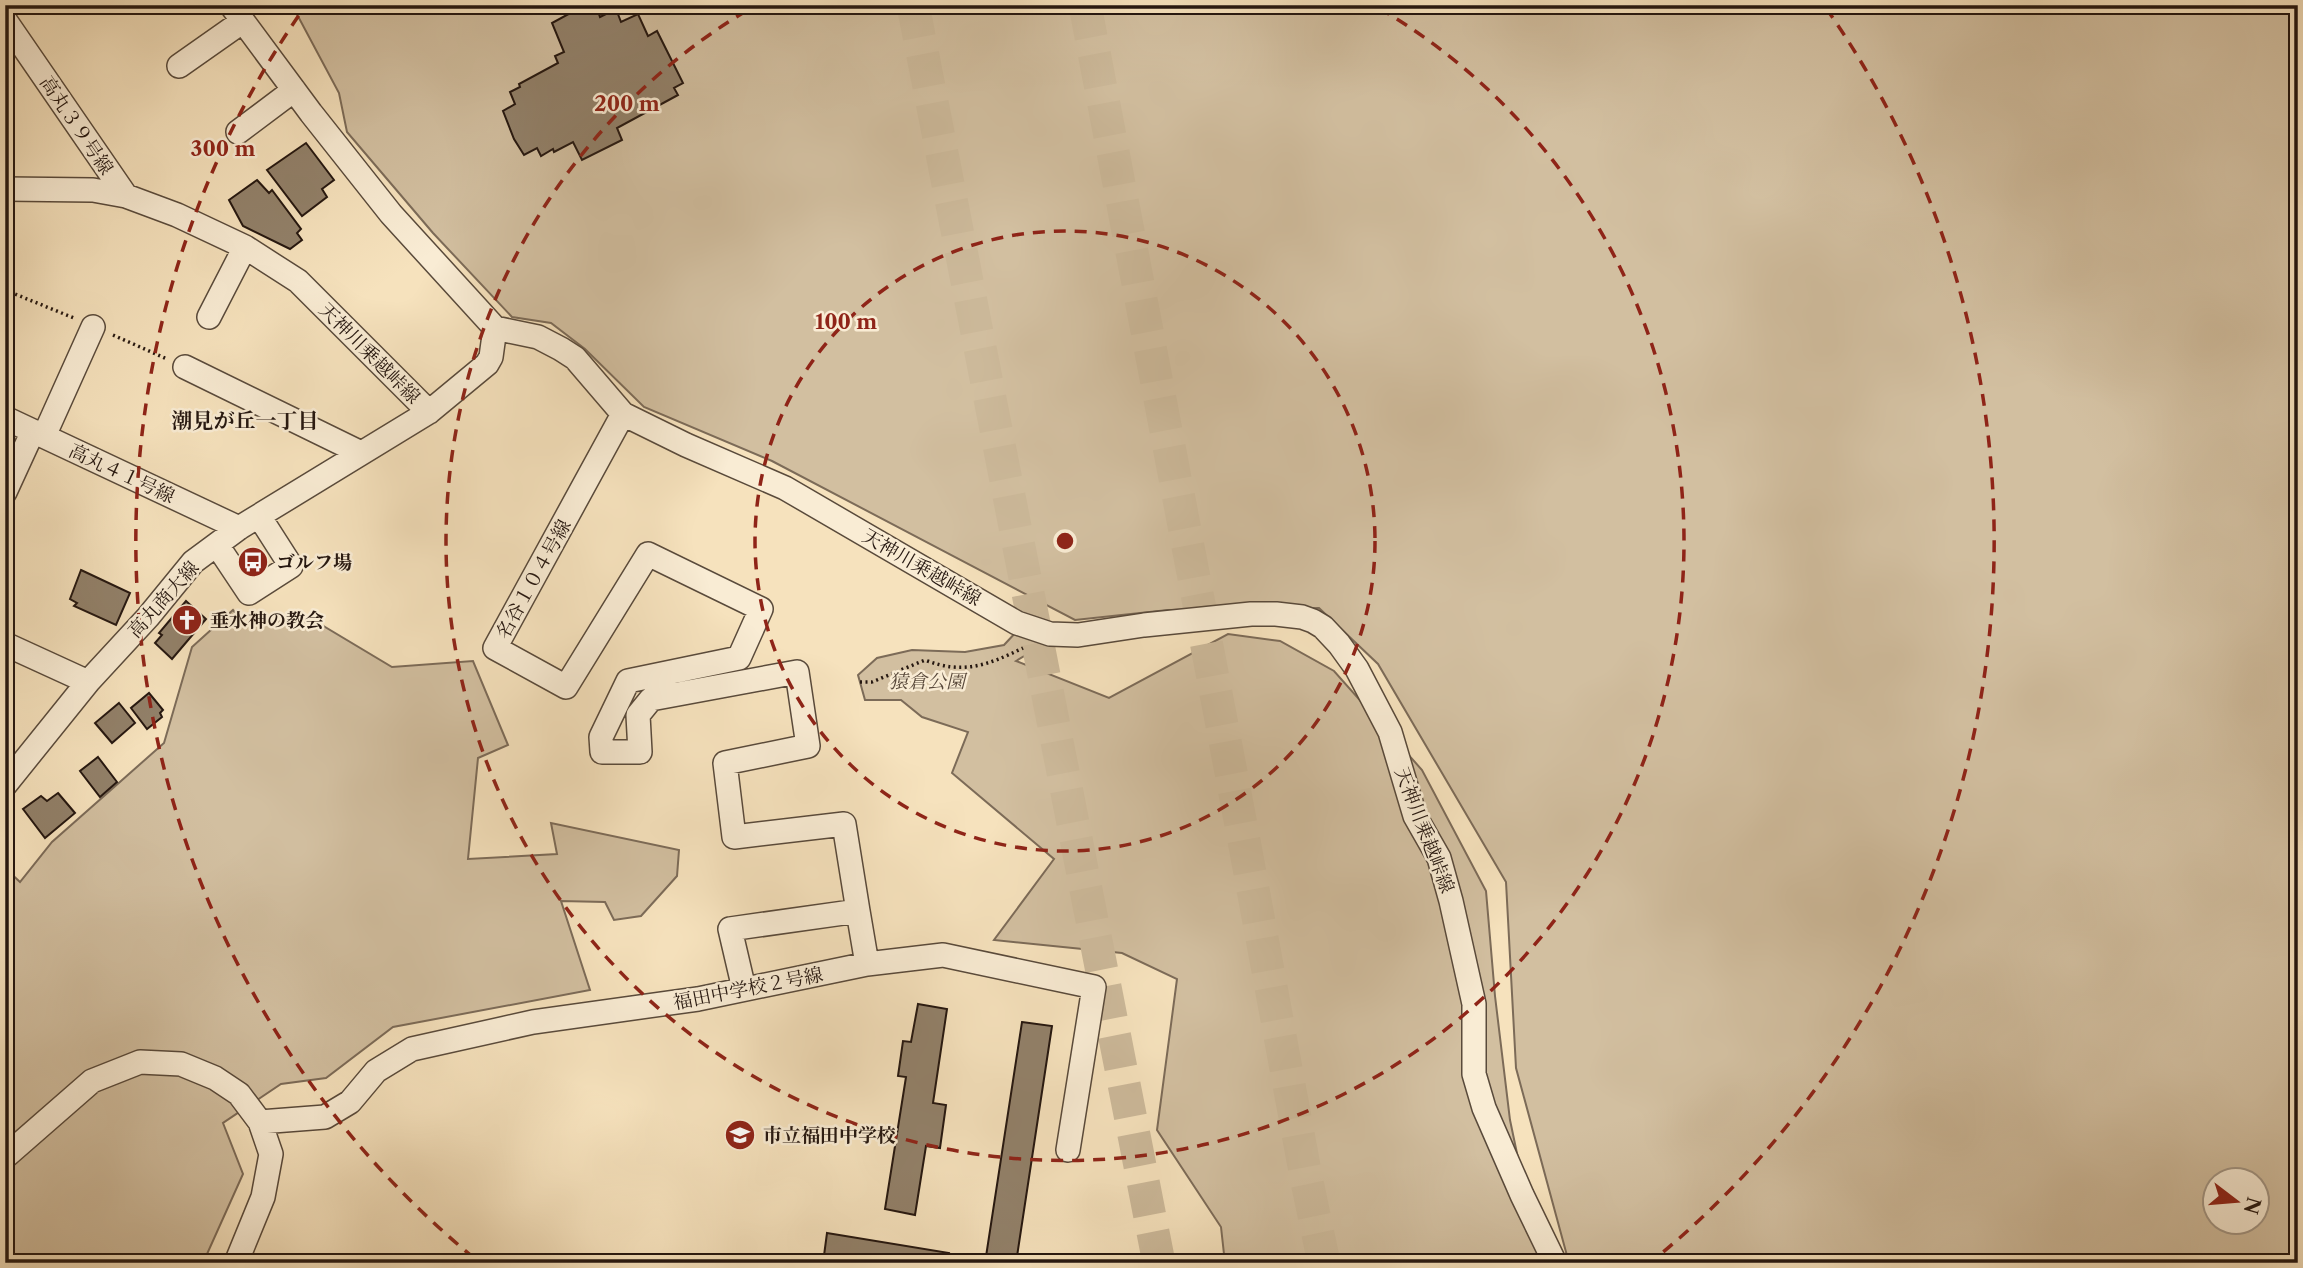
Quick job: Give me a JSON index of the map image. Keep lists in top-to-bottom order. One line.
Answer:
{"streets":{"street":["高丸３９号線","天神川乗越峠線","高丸４１号線","名谷１０４号線","高丸商大線","福田中学校２号線"]},"crossings":[["高丸３９号線","天神川乗越峠線"],["天神川乗越峠線","名谷１０４号線"],["天神川乗越峠線","高丸商大線"],["高丸４１号線","高丸商大線"]],"districts":["潮見が丘一丁目"],"parks":["猿倉公園"],"places":{"bus stop":["ゴルフ場"],"church":["垂水神の教会"],"school or university":["市立福田中学校"]},"north":"right","rings":["200 m","300 m","100 m"]}
